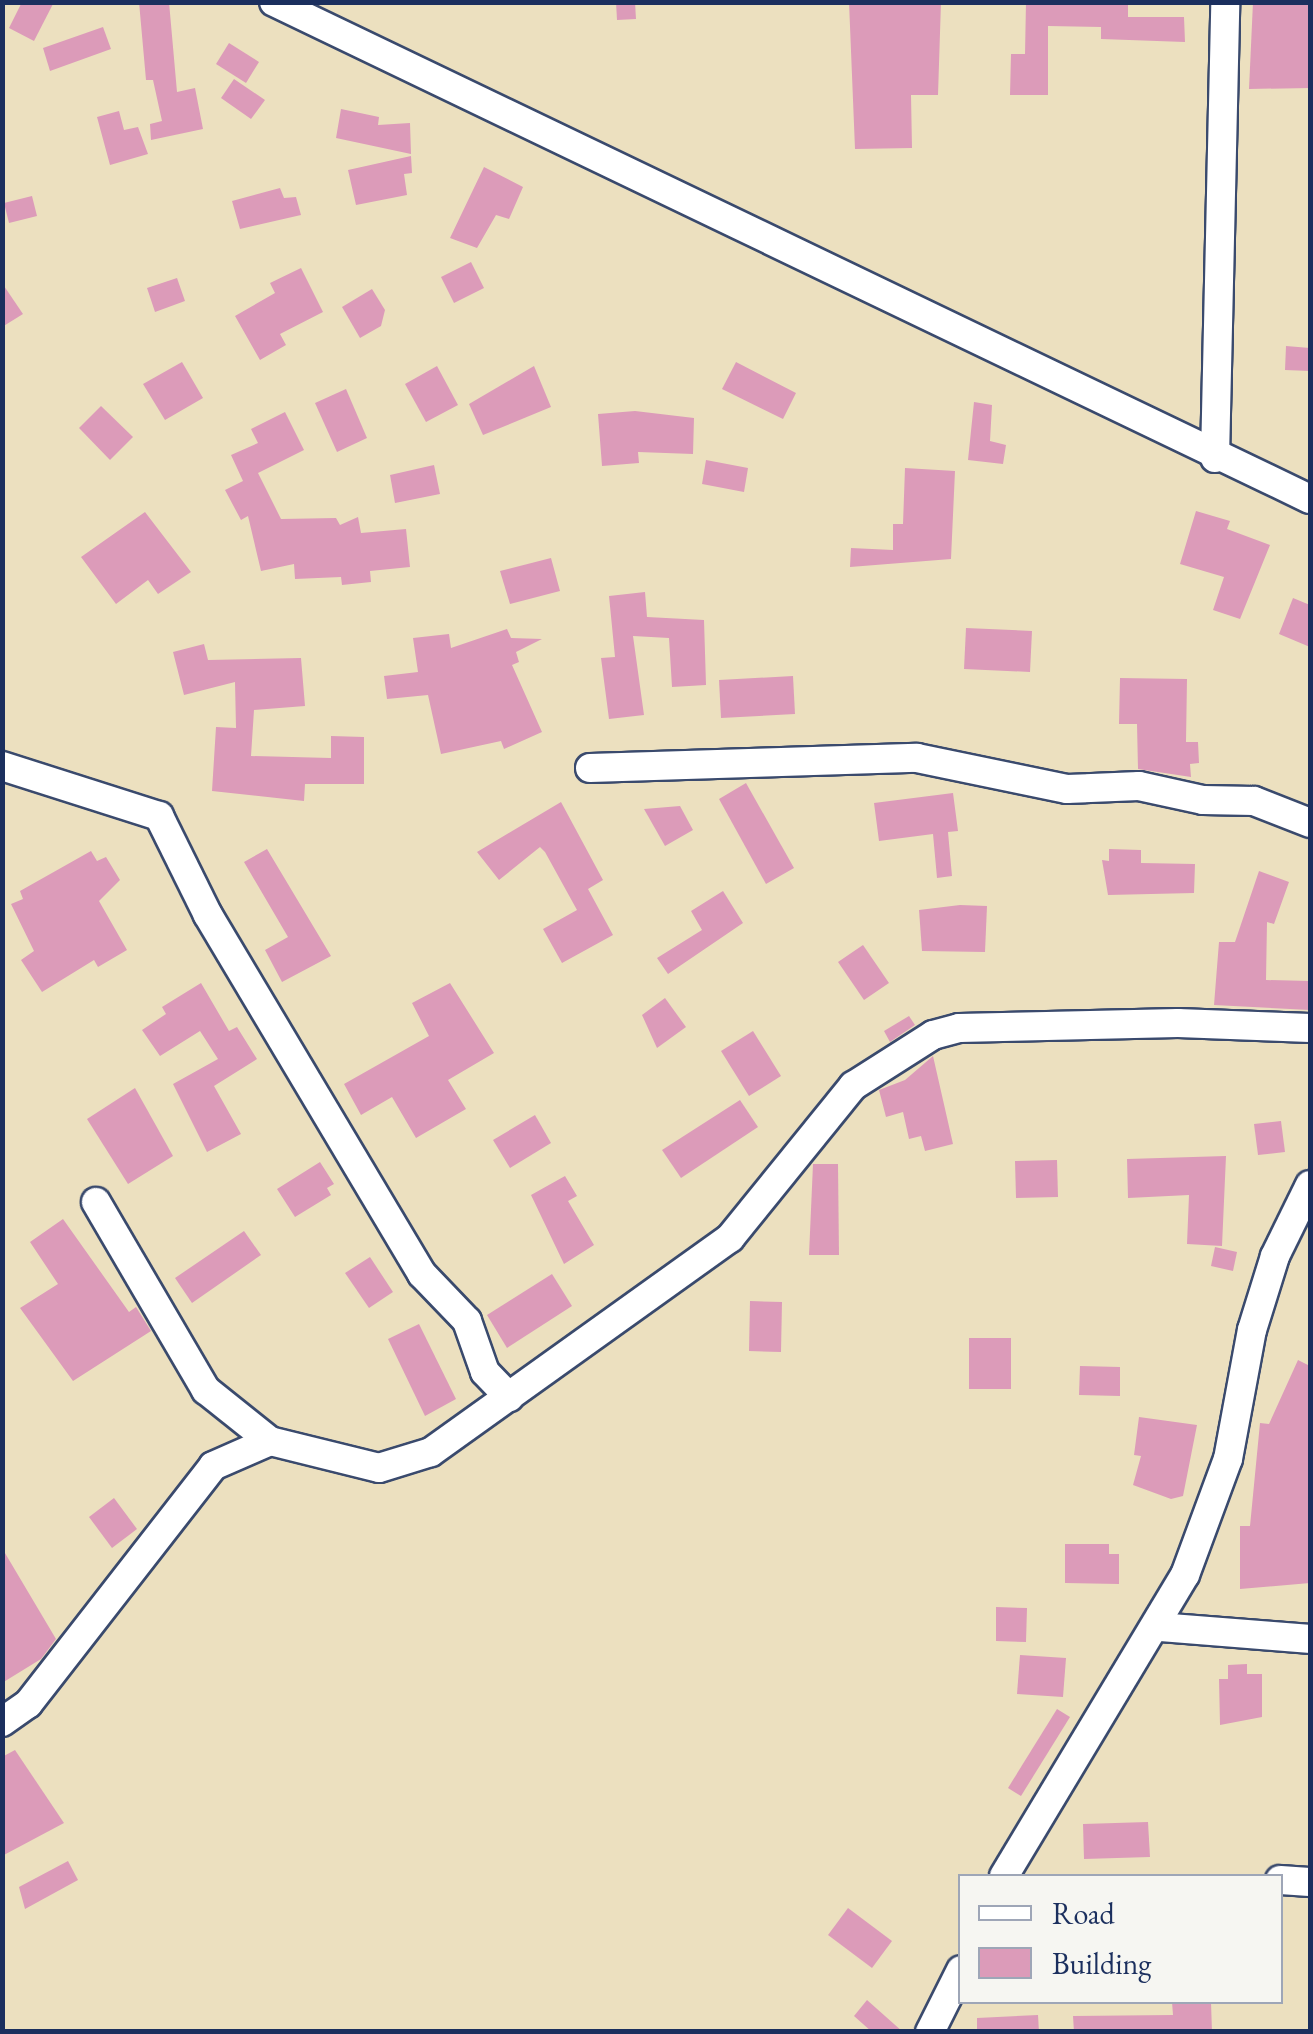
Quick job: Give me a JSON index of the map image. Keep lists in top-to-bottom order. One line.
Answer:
{"legend":["Road","Building"]}
